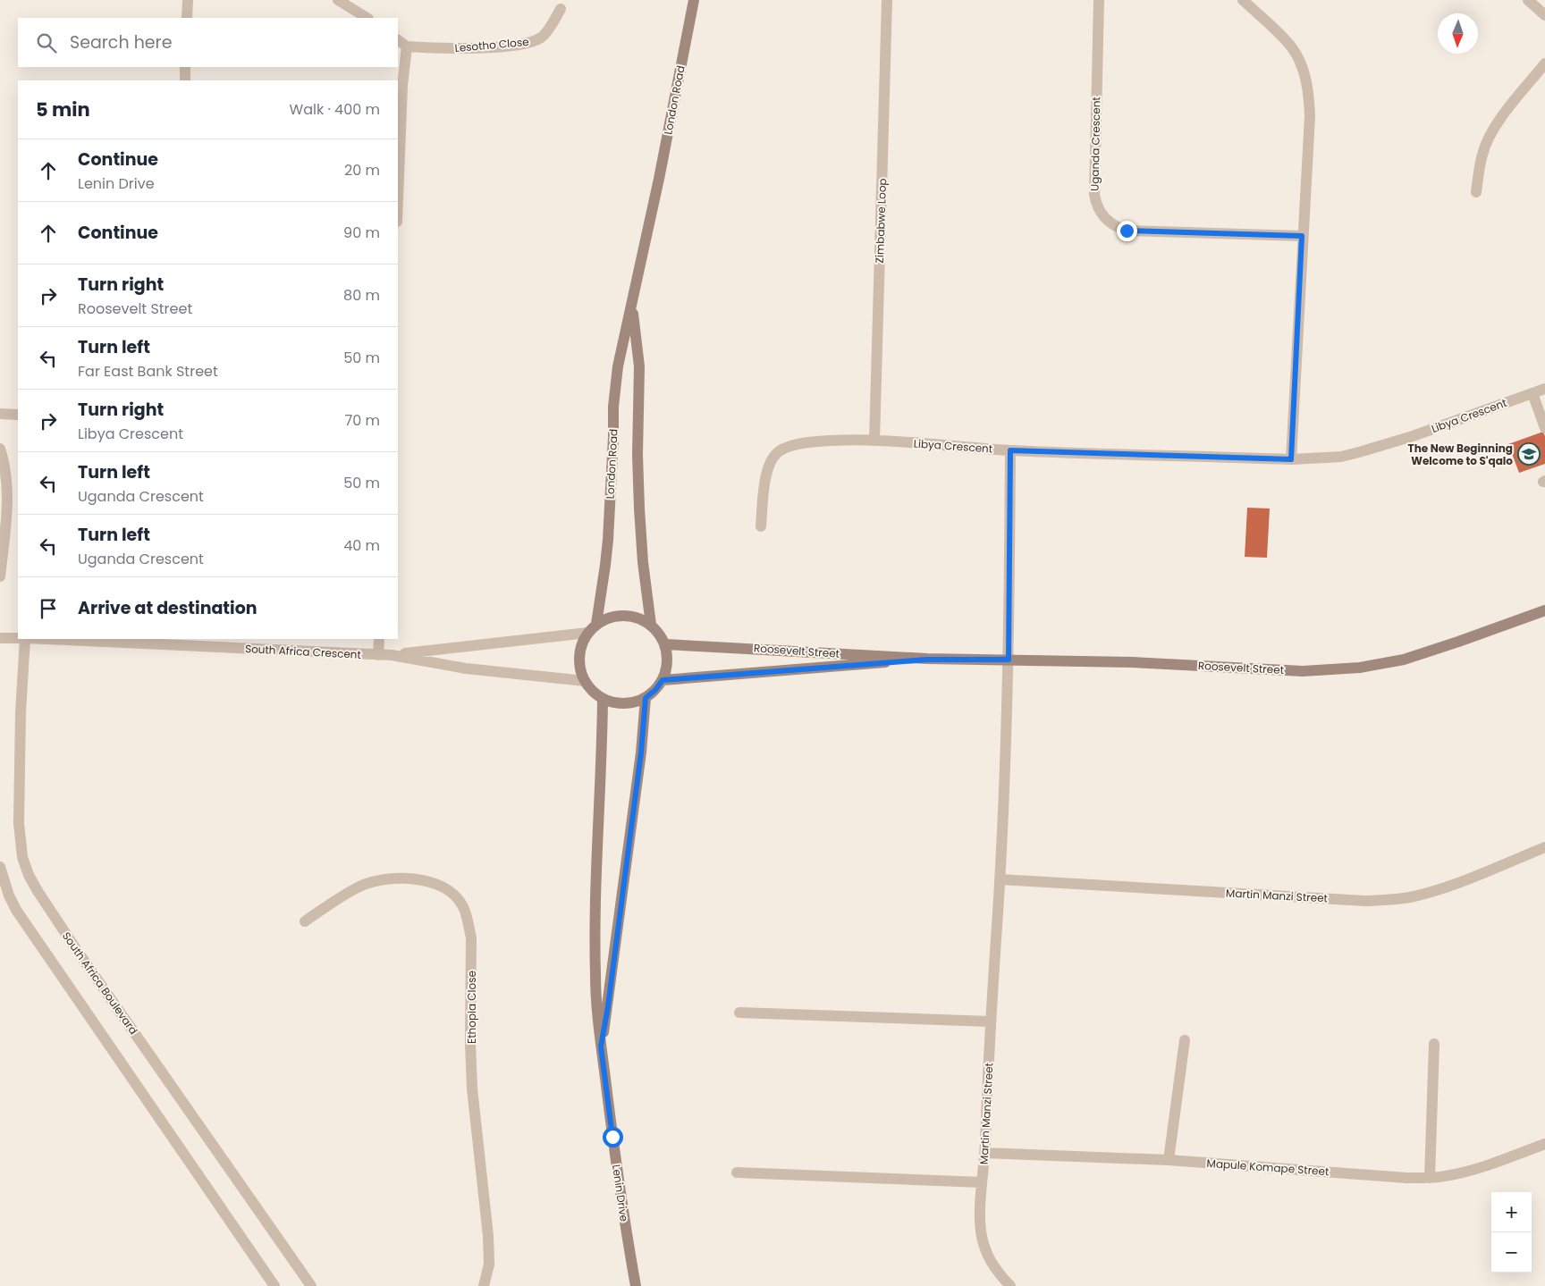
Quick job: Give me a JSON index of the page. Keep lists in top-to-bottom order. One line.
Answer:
{"streets":{"street":["Lesotho Close","London Road","Uganda Crescent","Zimbabwe Loop","Libya Crescent","Roosevelt Street","South Africa Crescent","Martin Manzi Street","South Africa Boulevard","Ethopia Close","Mapule Komape Street","Lenin Drive"]},"crossings":[["London Road","Roosevelt Street"],["London Road","South Africa Crescent"],["Zimbabwe Loop","Libya Crescent"],["Libya Crescent","Martin Manzi Street"],["Roosevelt Street","South Africa Crescent"],["Roosevelt Street","Martin Manzi Street"],["Martin Manzi Street","Mapule Komape Street"]],"places":{"school or university":["The New Beginning Welcome to S'qalo"]},"north":"bottom","page":{"search":"Search here","heading":["5 min","Walk · 400 m"],"list":[["Continue","Lenin Drive","20 m"],["Continue","90 m"],["Turn right","Roosevelt Street","80 m"],["Turn left","Far East Bank Street","50 m"],["Turn right","Libya Crescent","70 m"],["Turn left","Uganda Crescent","50 m"],["Turn left","Uganda Crescent","40 m"],"Arrive at destination"],"map_buttons":["+","−"]}}
